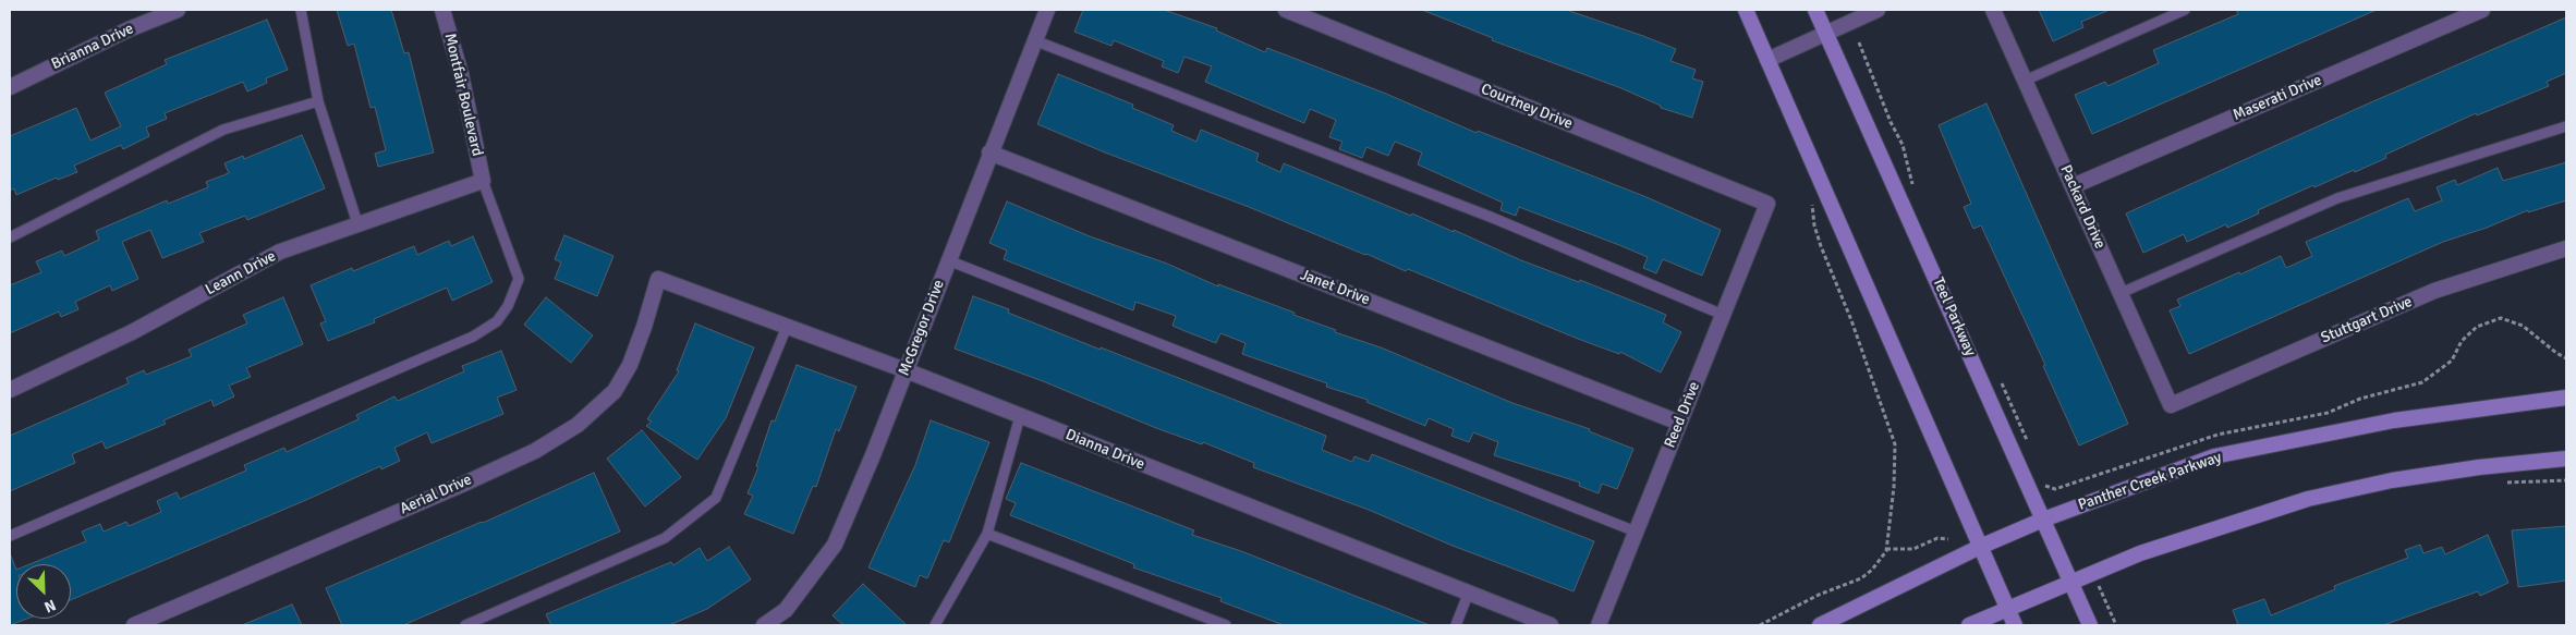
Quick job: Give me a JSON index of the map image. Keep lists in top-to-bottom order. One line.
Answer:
{"streets":{"main road":["Teel Parkway","Panther Creek Parkway"],"street":["Brianna Drive","Montfair Boulevard","Maserati Drive","Courtney Drive","Packard Drive","Leann Drive","Janet Drive","Stuttgart Drive","McGregor Drive","Reed Drive","Dianna Drive","Aerial Drive"]},"crossings":[["Montfair Boulevard","Leann Drive"],["Maserati Drive","Packard Drive"],["Courtney Drive","Reed Drive"],["Packard Drive","Stuttgart Drive"],["Janet Drive","McGregor Drive"],["Janet Drive","Reed Drive"],["Teel Parkway","Panther Creek Parkway"],["McGregor Drive","Dianna Drive"],["Dianna Drive","Aerial Drive"]],"north":"bottom right"}
